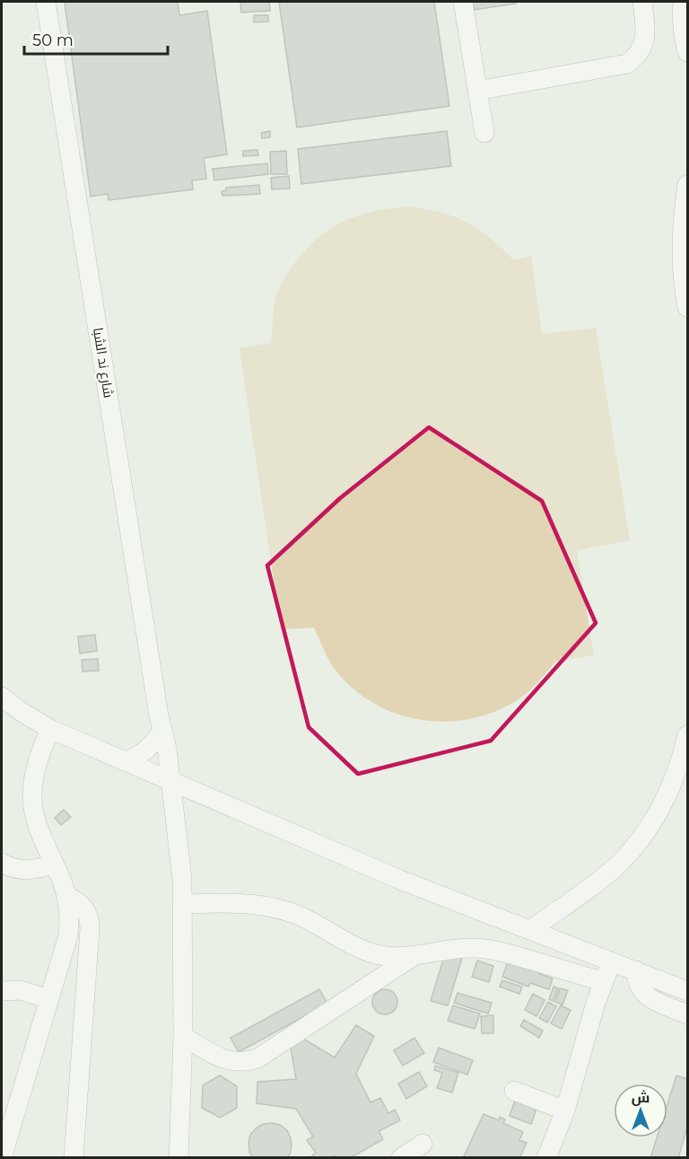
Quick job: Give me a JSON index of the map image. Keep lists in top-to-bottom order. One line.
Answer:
{"streets":{"lane":["شارع ند الشبا"]},"scale_bar":"50 m","north":"top"}
